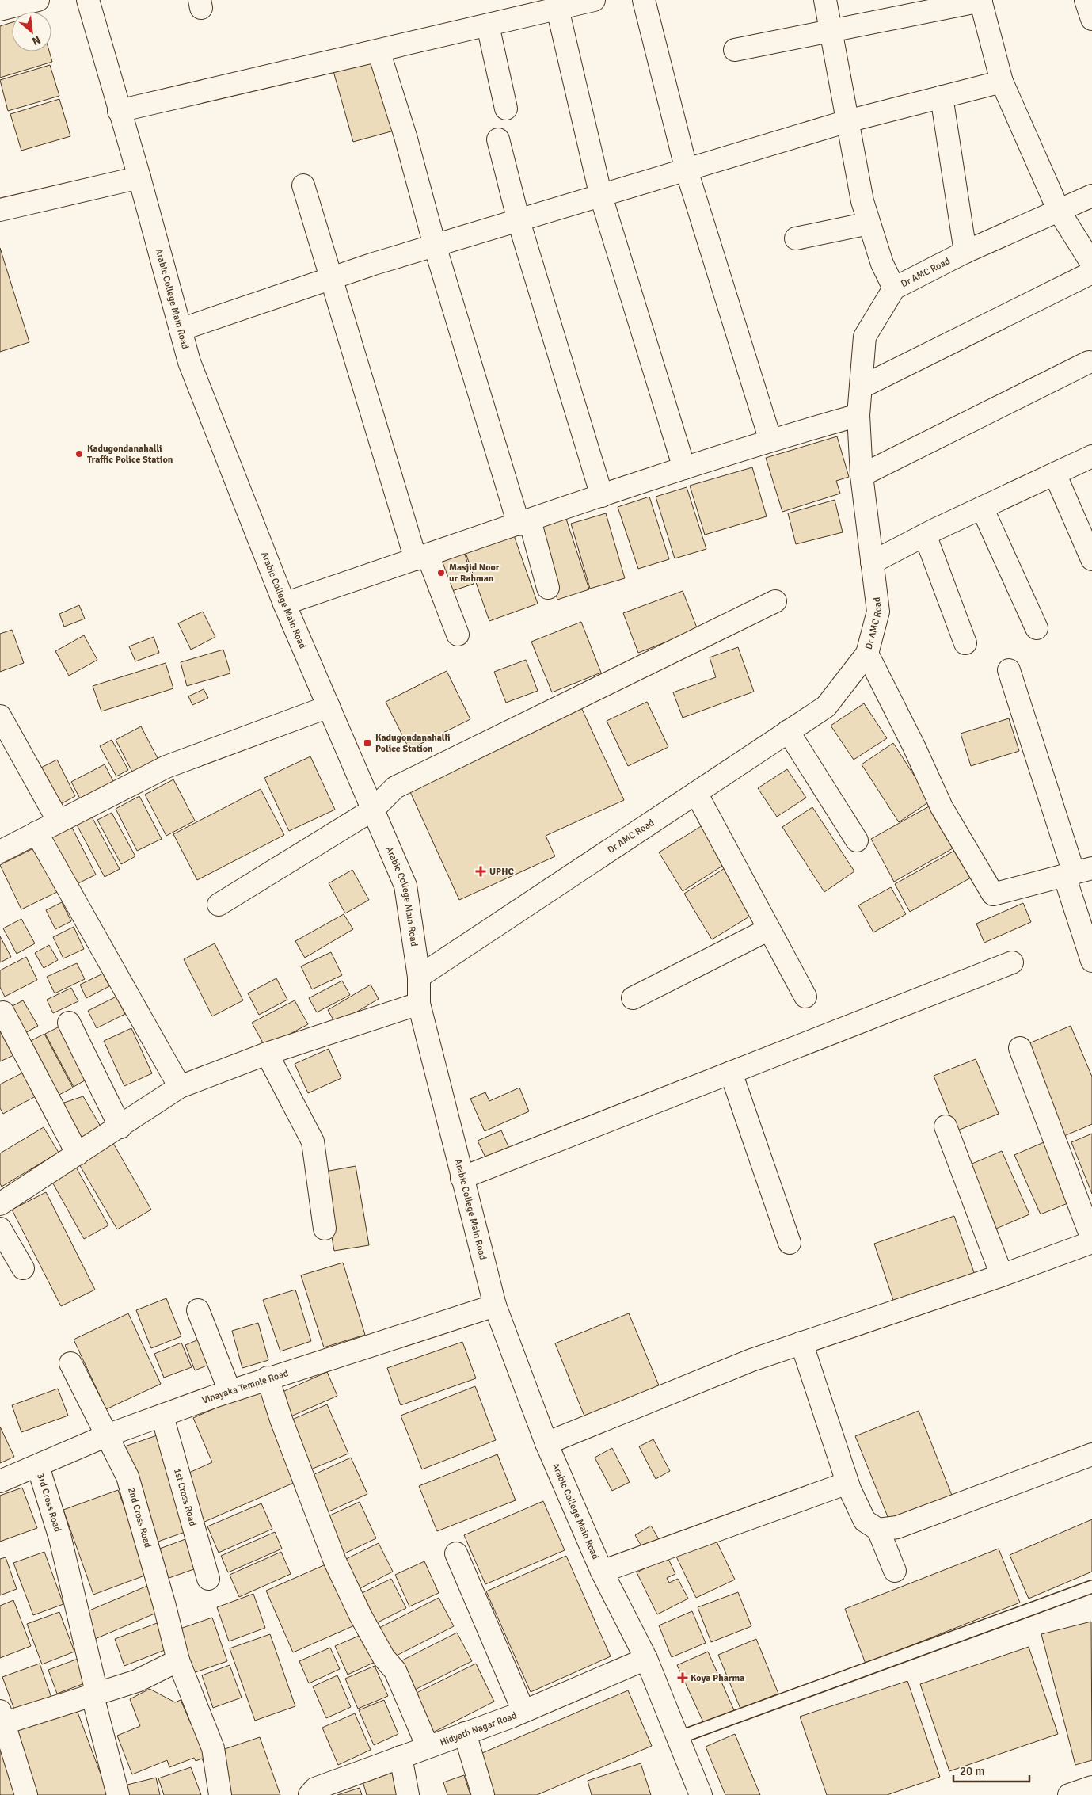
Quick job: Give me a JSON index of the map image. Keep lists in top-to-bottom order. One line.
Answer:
{"streets":{"street":["Dr AMC Road","Arabic College Main Road","Vinayaka Temple Road","1st Cross Road","3rd Cross Road","2nd Cross Road","Hidyath Nagar Road"]},"crossings":[["Dr AMC Road","Arabic College Main Road"],["Arabic College Main Road","Vinayaka Temple Road"],["Arabic College Main Road","Hidyath Nagar Road"],["Vinayaka Temple Road","1st Cross Road"],["Vinayaka Temple Road","3rd Cross Road"],["Vinayaka Temple Road","2nd Cross Road"]],"places":{"other":["Kadugondanahalli Traffic Police Station","Masjid Noor ur Rahman"],"transit":["Kadugondanahalli Police Station"],"health":["UPHC","Koya Pharma"]},"scale_bar":"20 m","north":"bottom right"}
